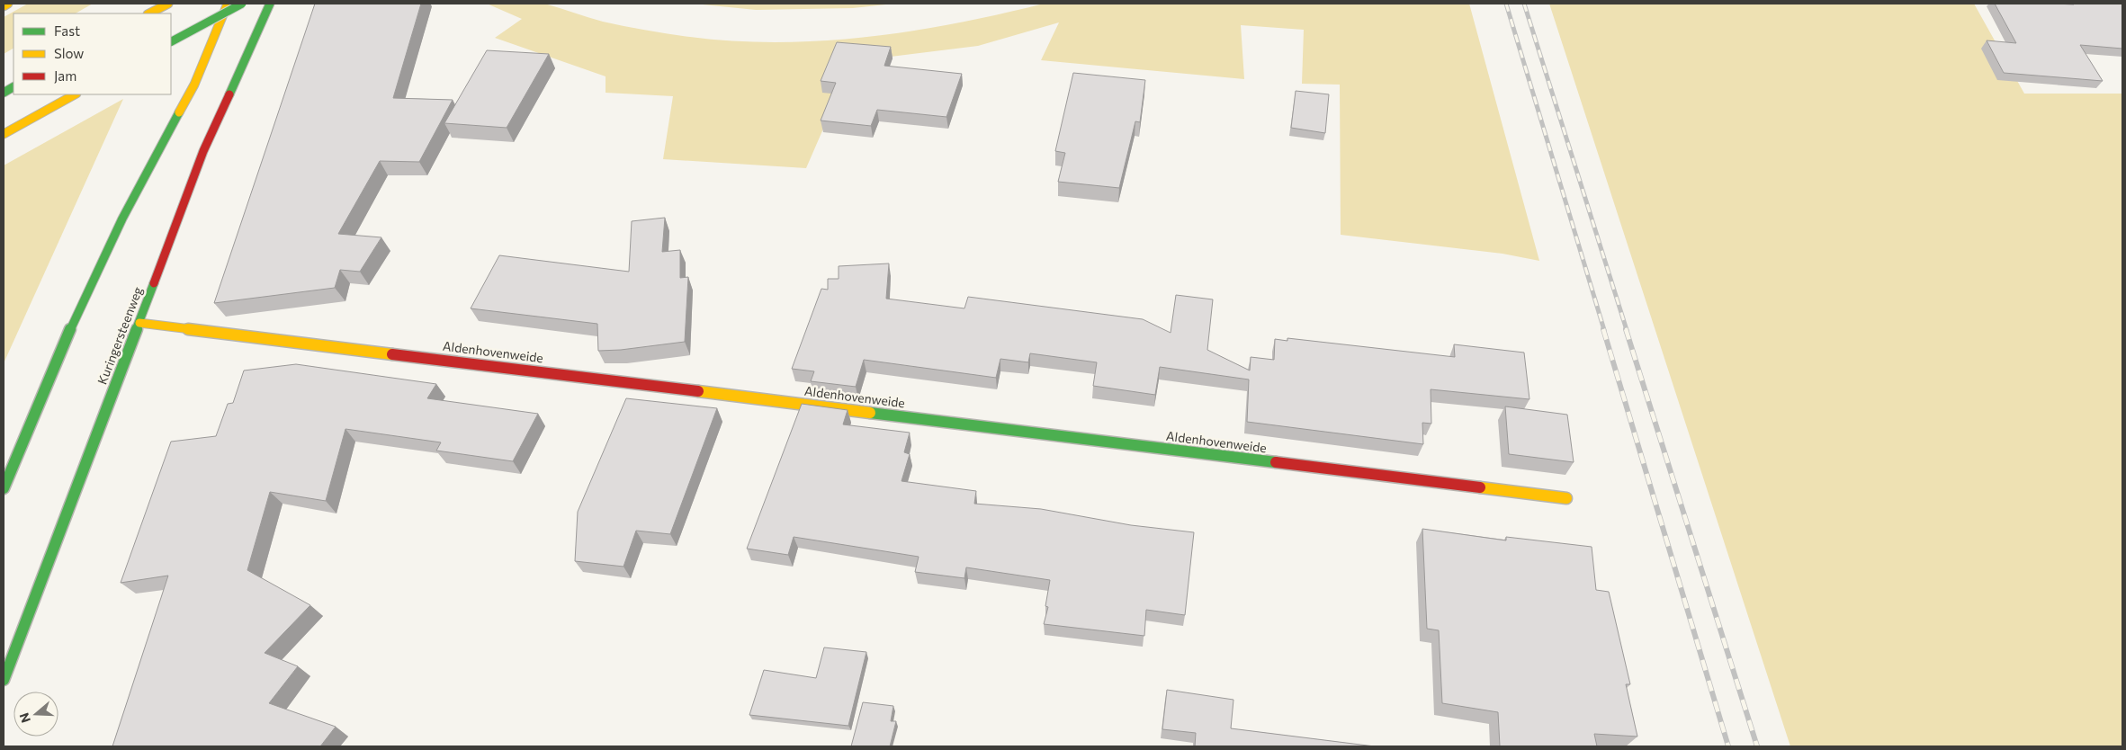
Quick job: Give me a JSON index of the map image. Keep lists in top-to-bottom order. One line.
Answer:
{"streets":{"main road":["Kuringersteenweg","Aldenhovenweide"]},"crossings":[["Kuringersteenweg","Aldenhovenweide"]],"legend":["Fast","Slow","Jam"],"north":"left"}
